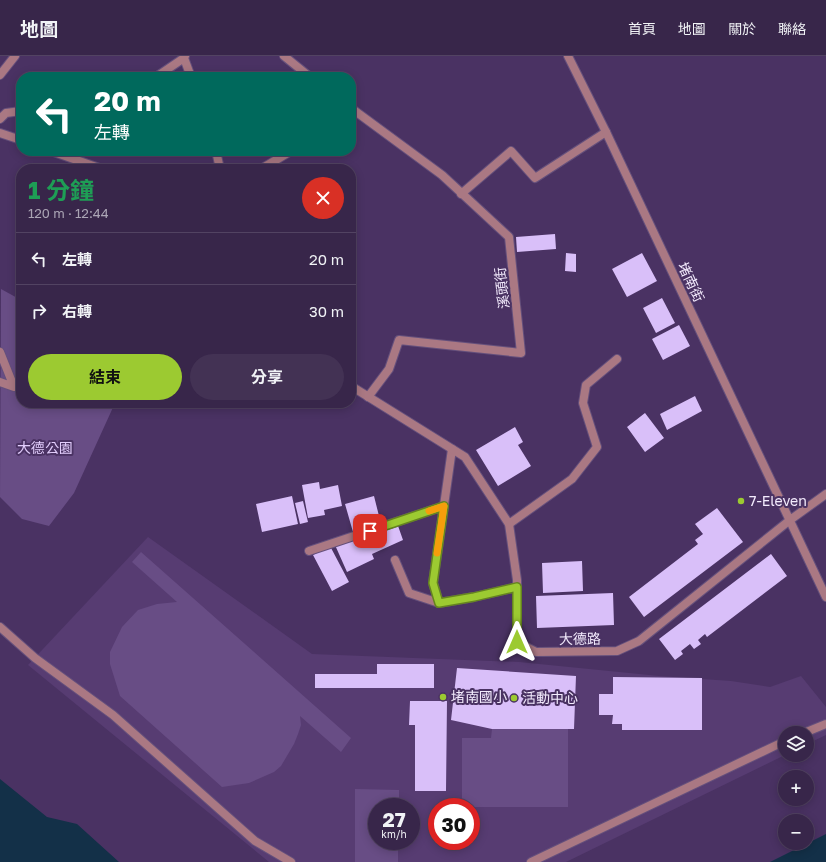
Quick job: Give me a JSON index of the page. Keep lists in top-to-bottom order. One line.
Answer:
{"streets":{"street":["堵南街","溪頭街","大德路"]},"crossings":[["堵南街","大德路"],["溪頭街","大德路"]],"parks":["大德公園"],"places":["7-Eleven","堵南國小","活動中心"],"page":{"header":"地圖","nav":["首頁","地圖","關於","聯絡"],"turn":["20 m","左轉"],"heading":["1 分鐘","120 m · 12:44"],"list":[{"name":"左轉","value":"20 m"},{"name":"右轉","value":"30 m"}],"buttons":["結束","分享"],"map_buttons":["+","−"],"speed":"27 km/h","limit":"30"}}
